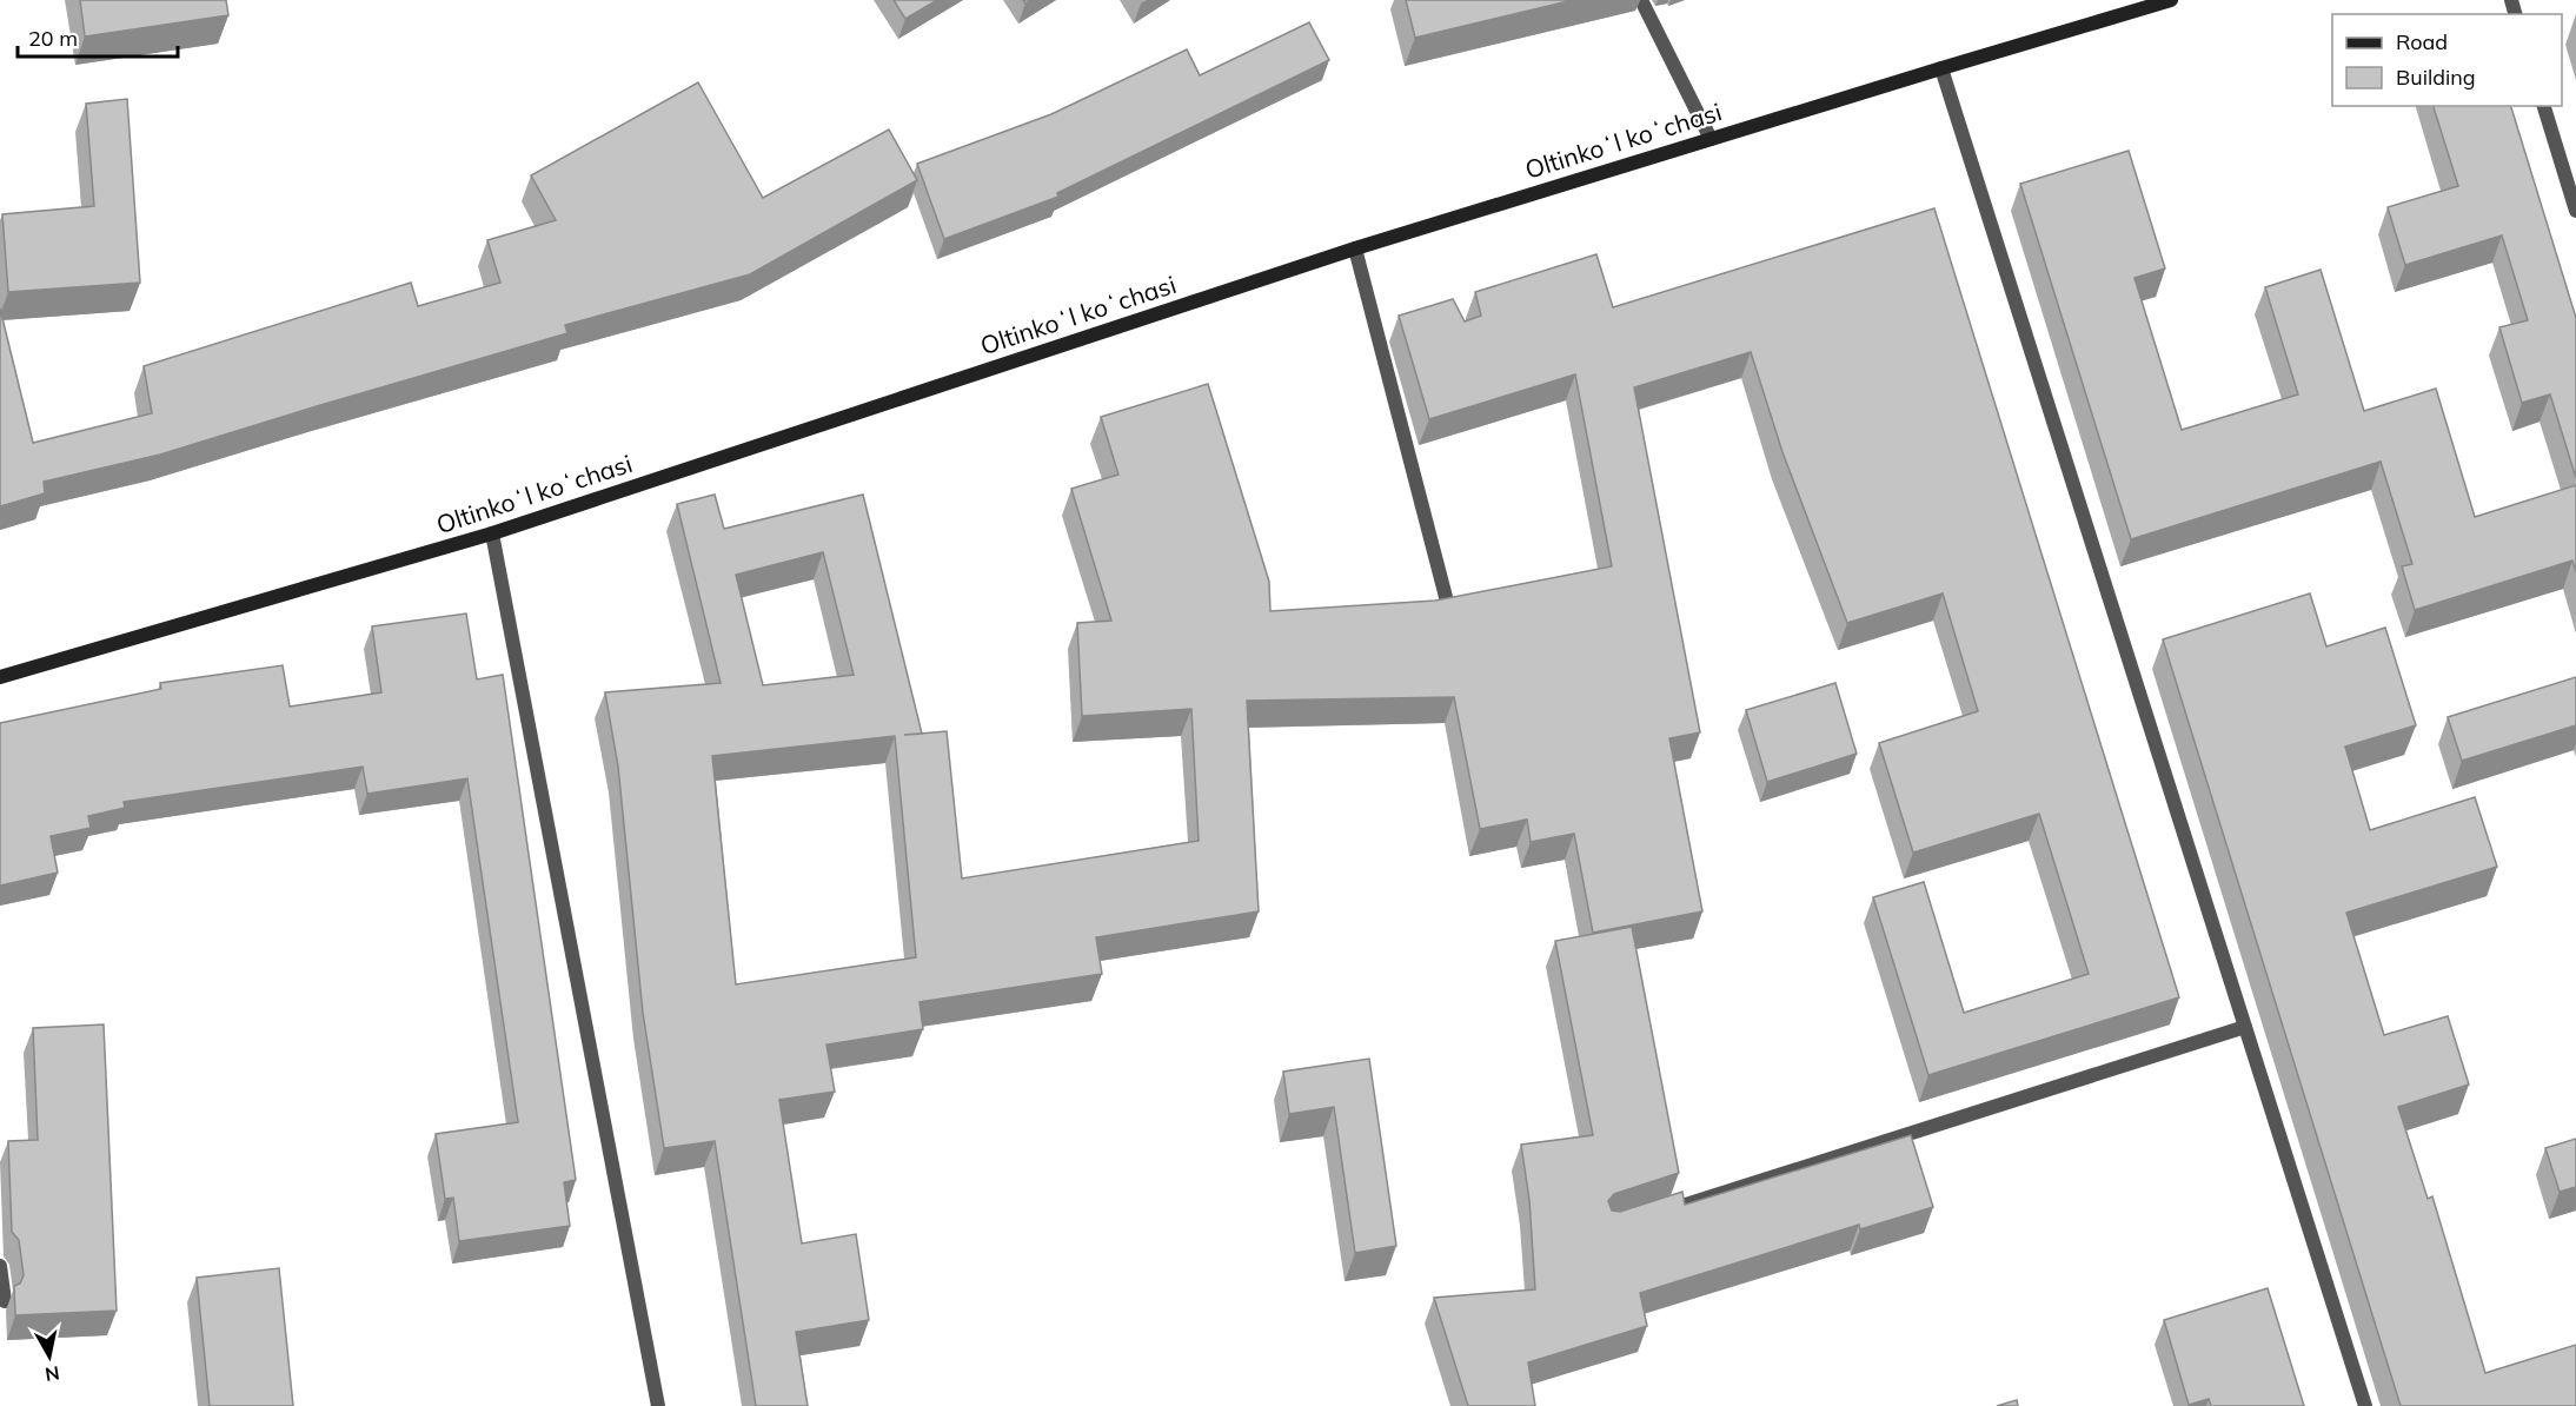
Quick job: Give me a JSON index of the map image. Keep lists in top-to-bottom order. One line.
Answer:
{"streets":{"main road":["Oltinkoʻl koʻchasi"]},"legend":["Road","Building"],"scale_bar":"20 m","north":"bottom"}
